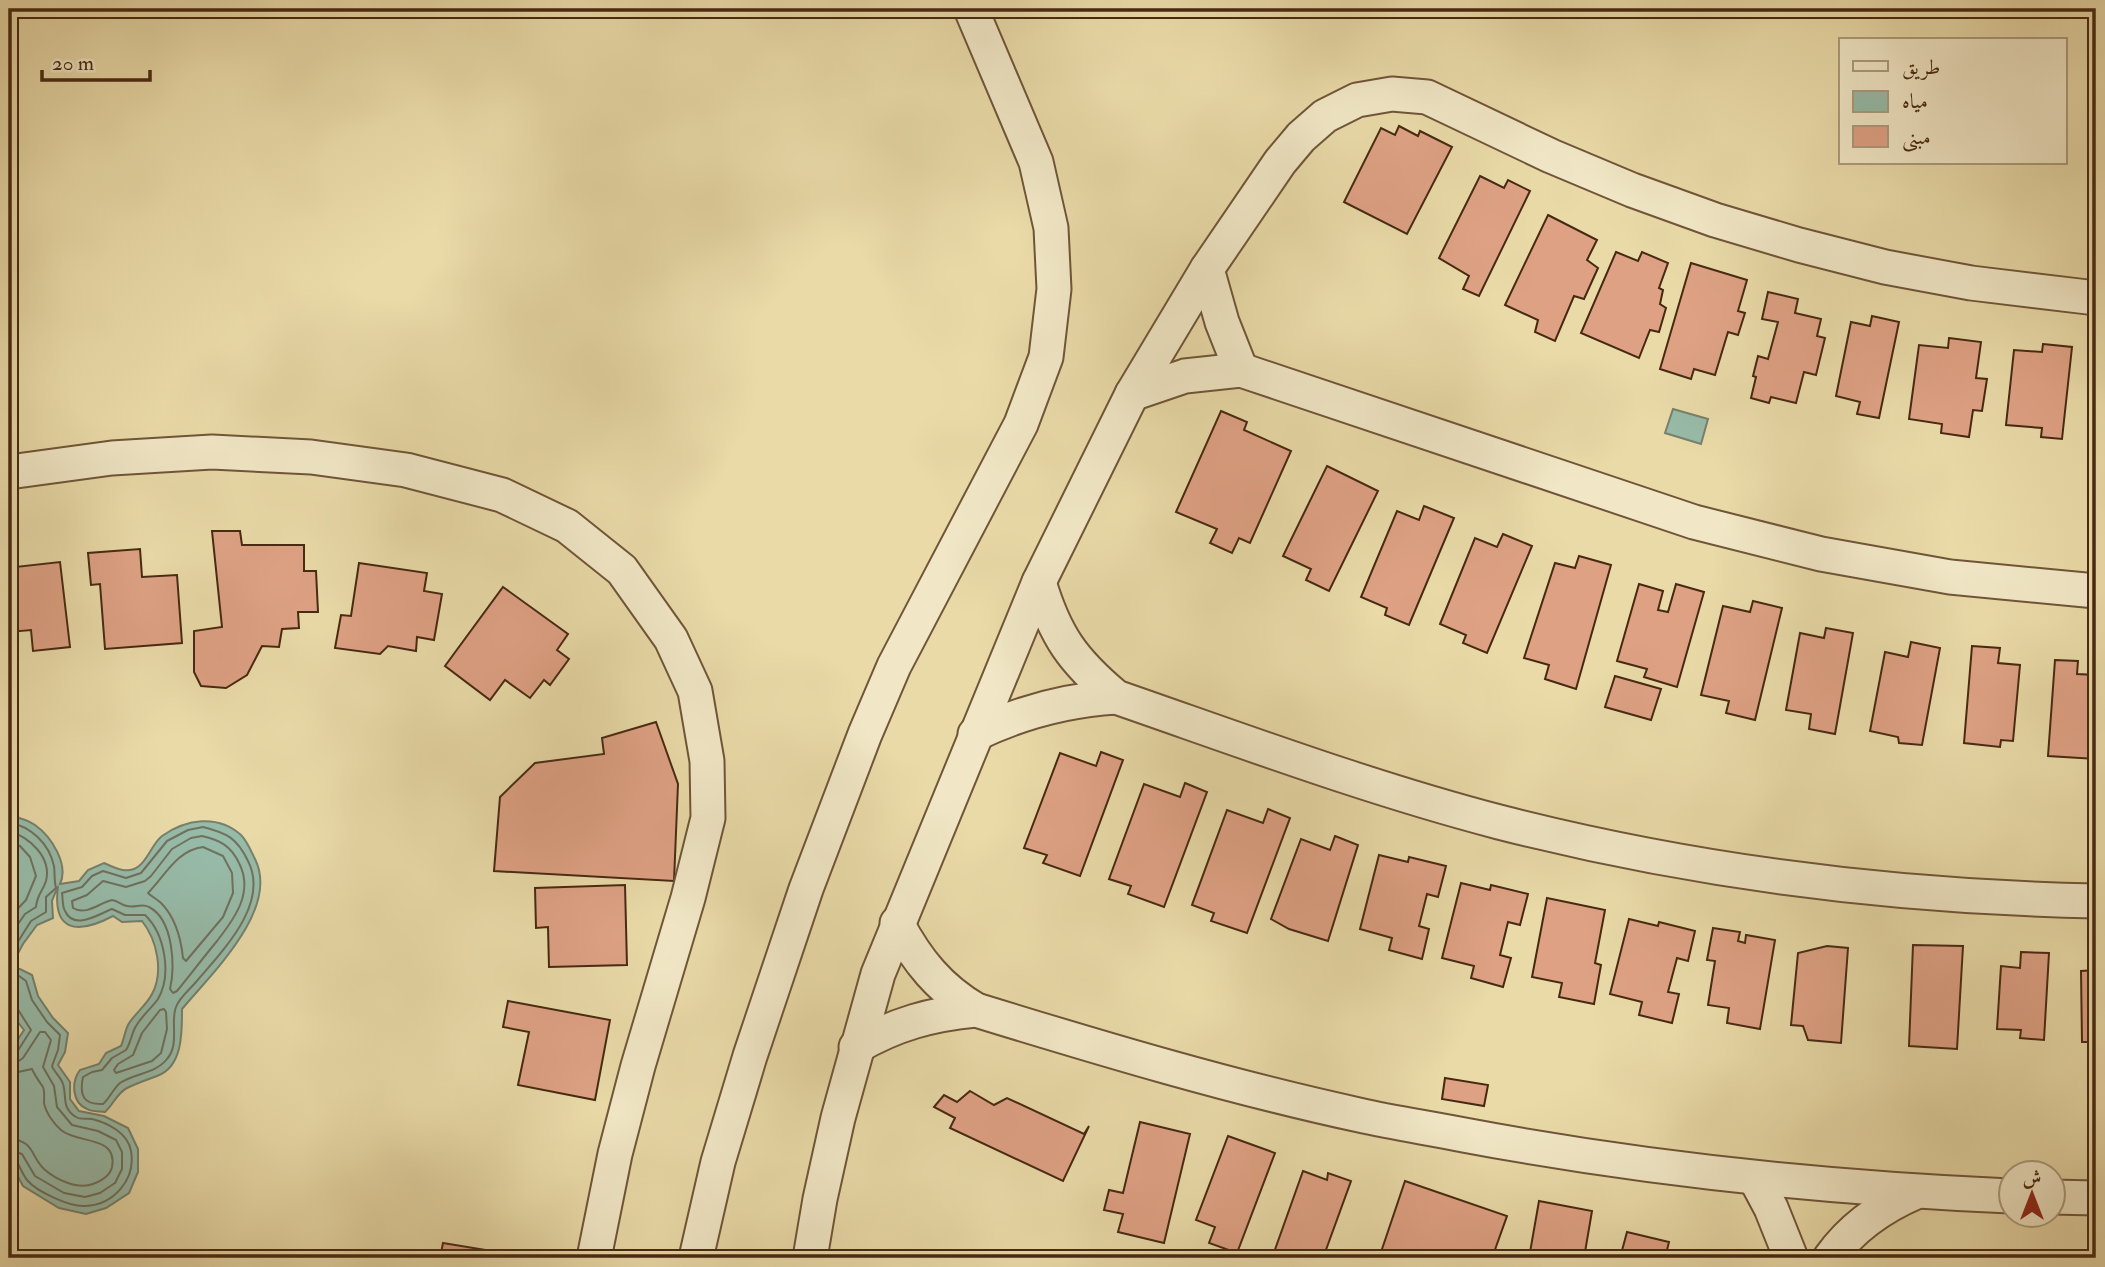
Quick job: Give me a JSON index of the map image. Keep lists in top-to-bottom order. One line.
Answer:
{"legend":["طريق","مياه","مبنى"],"scale_bar":"20 m","north":"top"}
